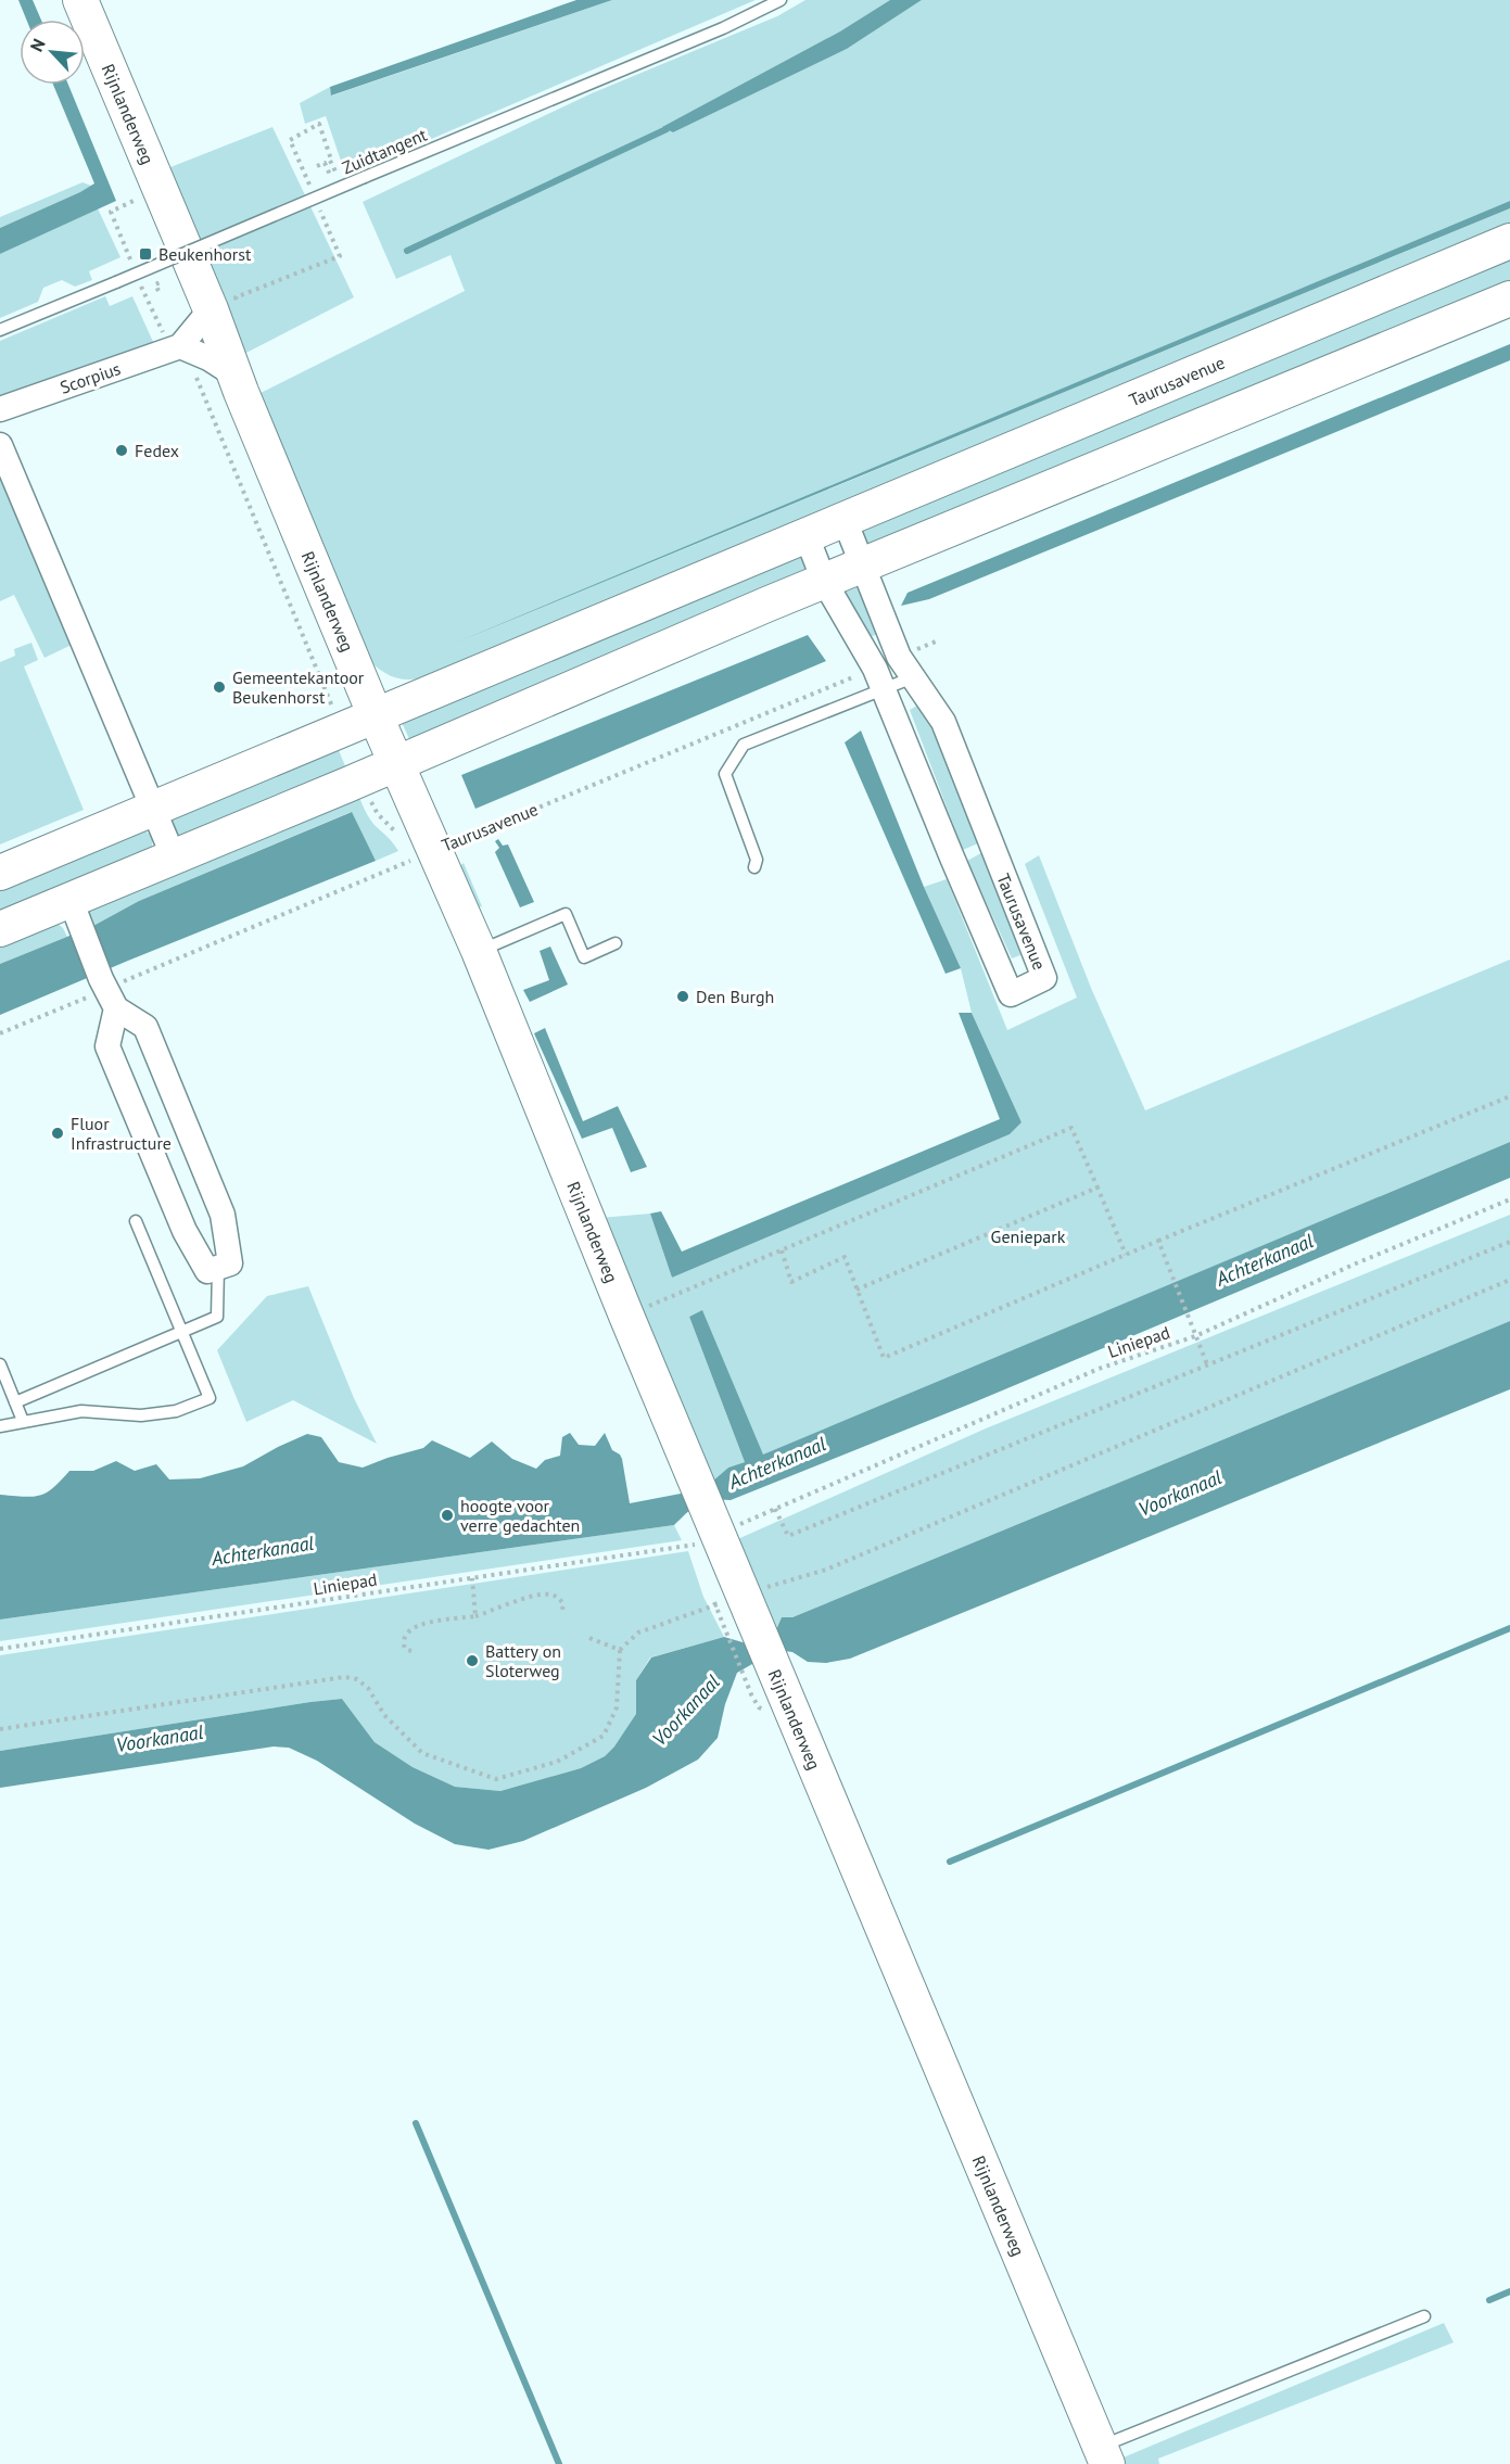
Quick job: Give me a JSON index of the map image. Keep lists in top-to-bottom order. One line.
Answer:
{"streets":{"main road":["Rijnlanderweg","Taurusavenue"],"street":["Scorpius"],"lane":["Zuidtangent"],"path":["Liniepad"]},"crossings":[["Rijnlanderweg","Taurusavenue"]],"water":["Achterkanaal","Voorkanaal"],"parks":["Geniepark"],"places":{"transit":["Beukenhorst"],"other":["Fedex","Gemeentekantoor Beukenhorst","Den Burgh","Fluor Infrastructure","hoogte voor verre gedachten","Battery on Sloterweg"]},"north":"top left"}
